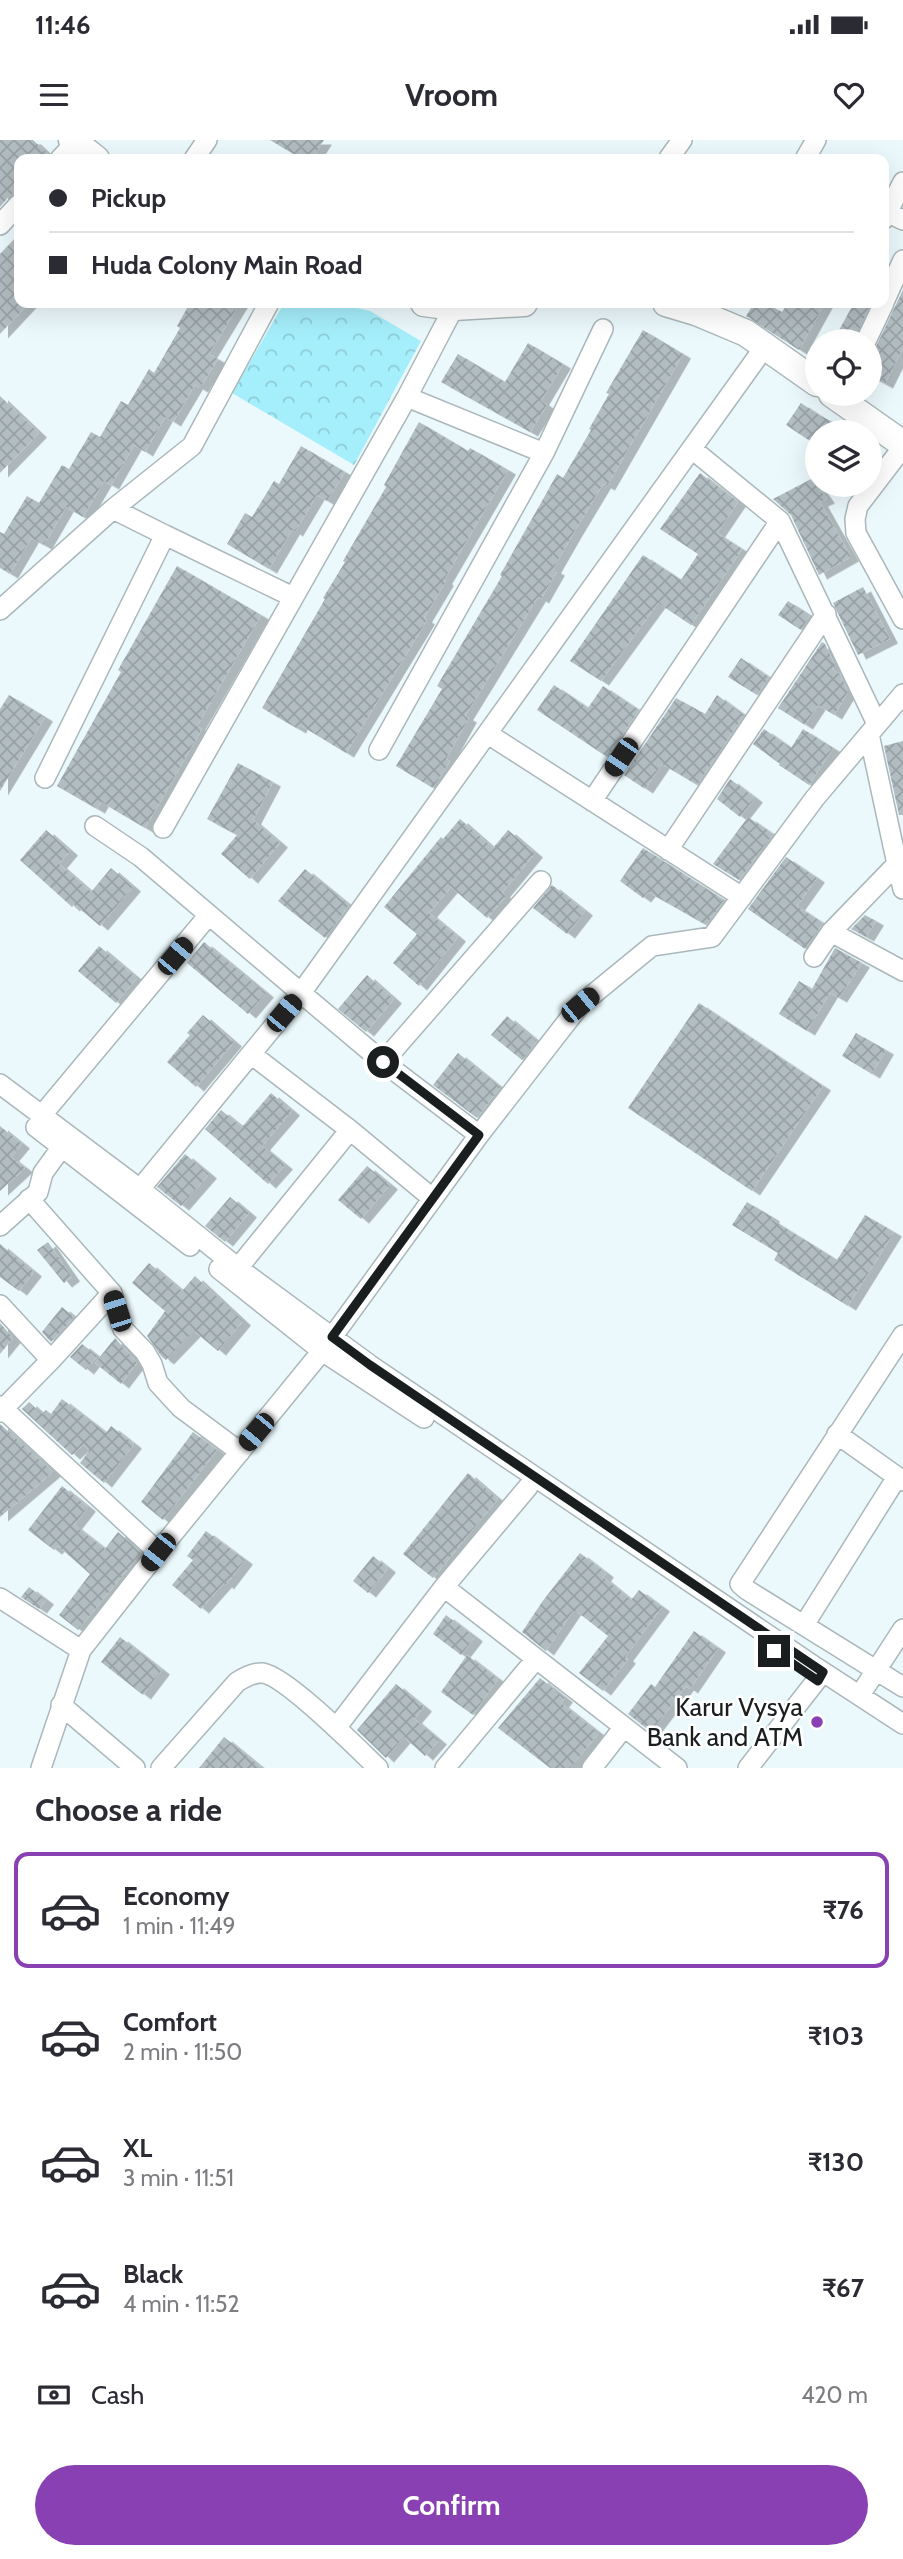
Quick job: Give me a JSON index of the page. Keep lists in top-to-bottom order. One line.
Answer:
{"places":["Karur Vysya Bank and ATM"],"page":{"status":"11:46","header":"Vroom","banner":["Pickup","Huda Colony Main Road"],"heading":"Choose a ride","list":[{"name":"Economy","note":"1 min · 11:49","value":"₹76"},{"name":"Comfort","note":"2 min · 11:50","value":"₹103"},{"name":"XL","note":"3 min · 11:51","value":"₹130"},{"name":"Black","note":"4 min · 11:52","value":"₹67"}],"pay":["Cash","420 m"],"buttons":"Confirm"}}
